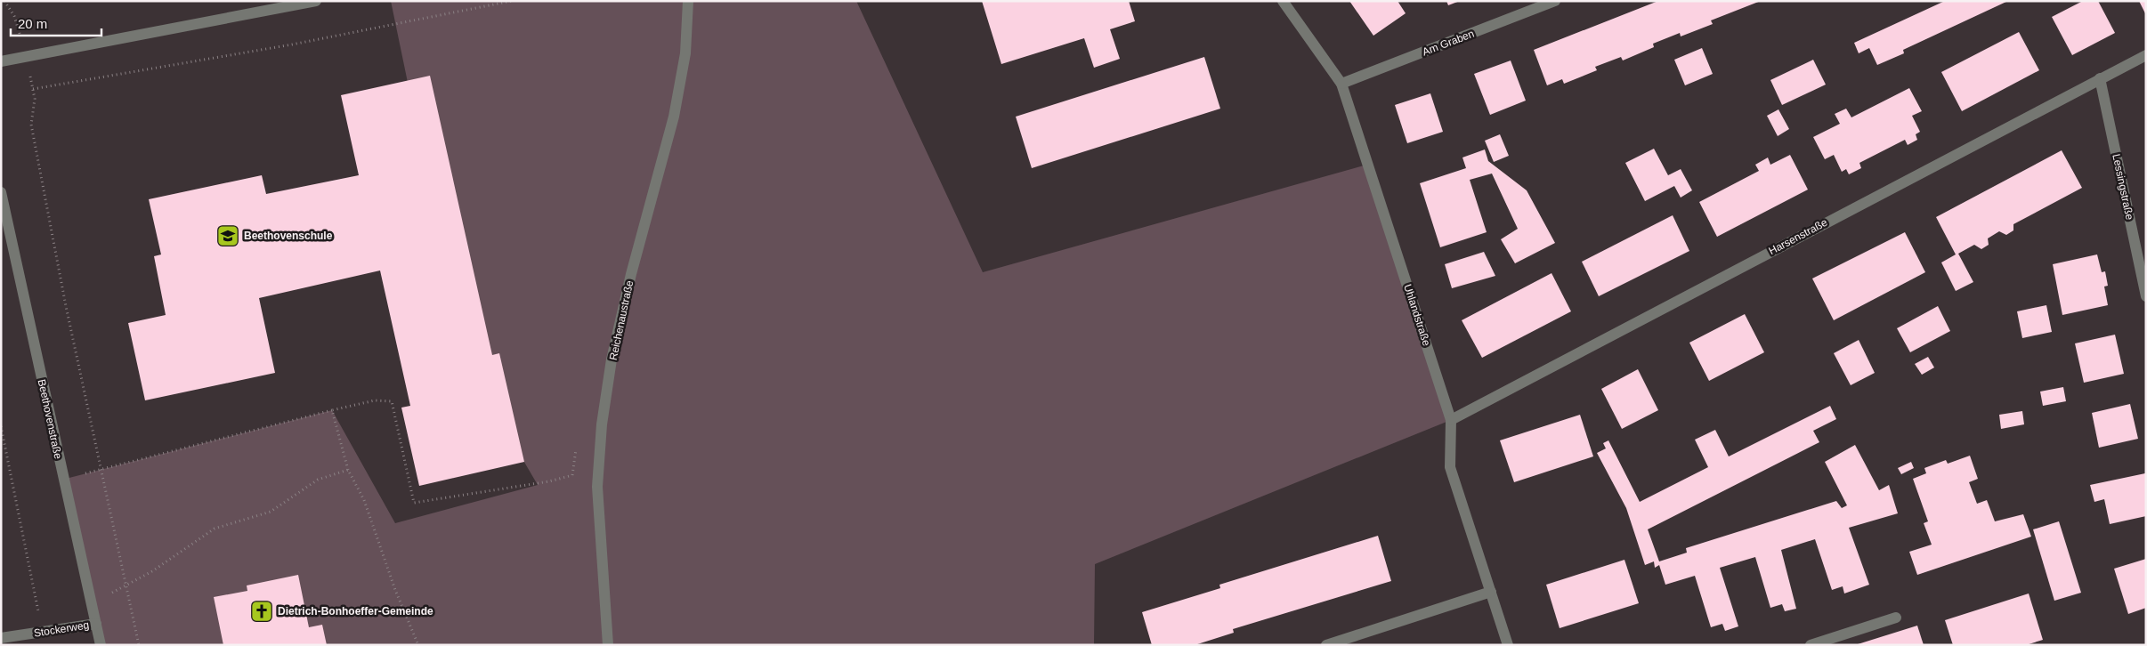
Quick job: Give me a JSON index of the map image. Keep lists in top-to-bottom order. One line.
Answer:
{"streets":{"street":["Am Graben","Lessingstraße","Harsenstraße","Uhlandstraße","Reichenaustraße","Beethovenstraße","Stockerweg"]},"crossings":[["Am Graben","Uhlandstraße"],["Lessingstraße","Harsenstraße"],["Harsenstraße","Uhlandstraße"],["Beethovenstraße","Stockerweg"]],"places":{"school or university":["Beethovenschule"],"church":["Dietrich-Bonhoeffer-Gemeinde"]},"scale_bar":"20 m"}
